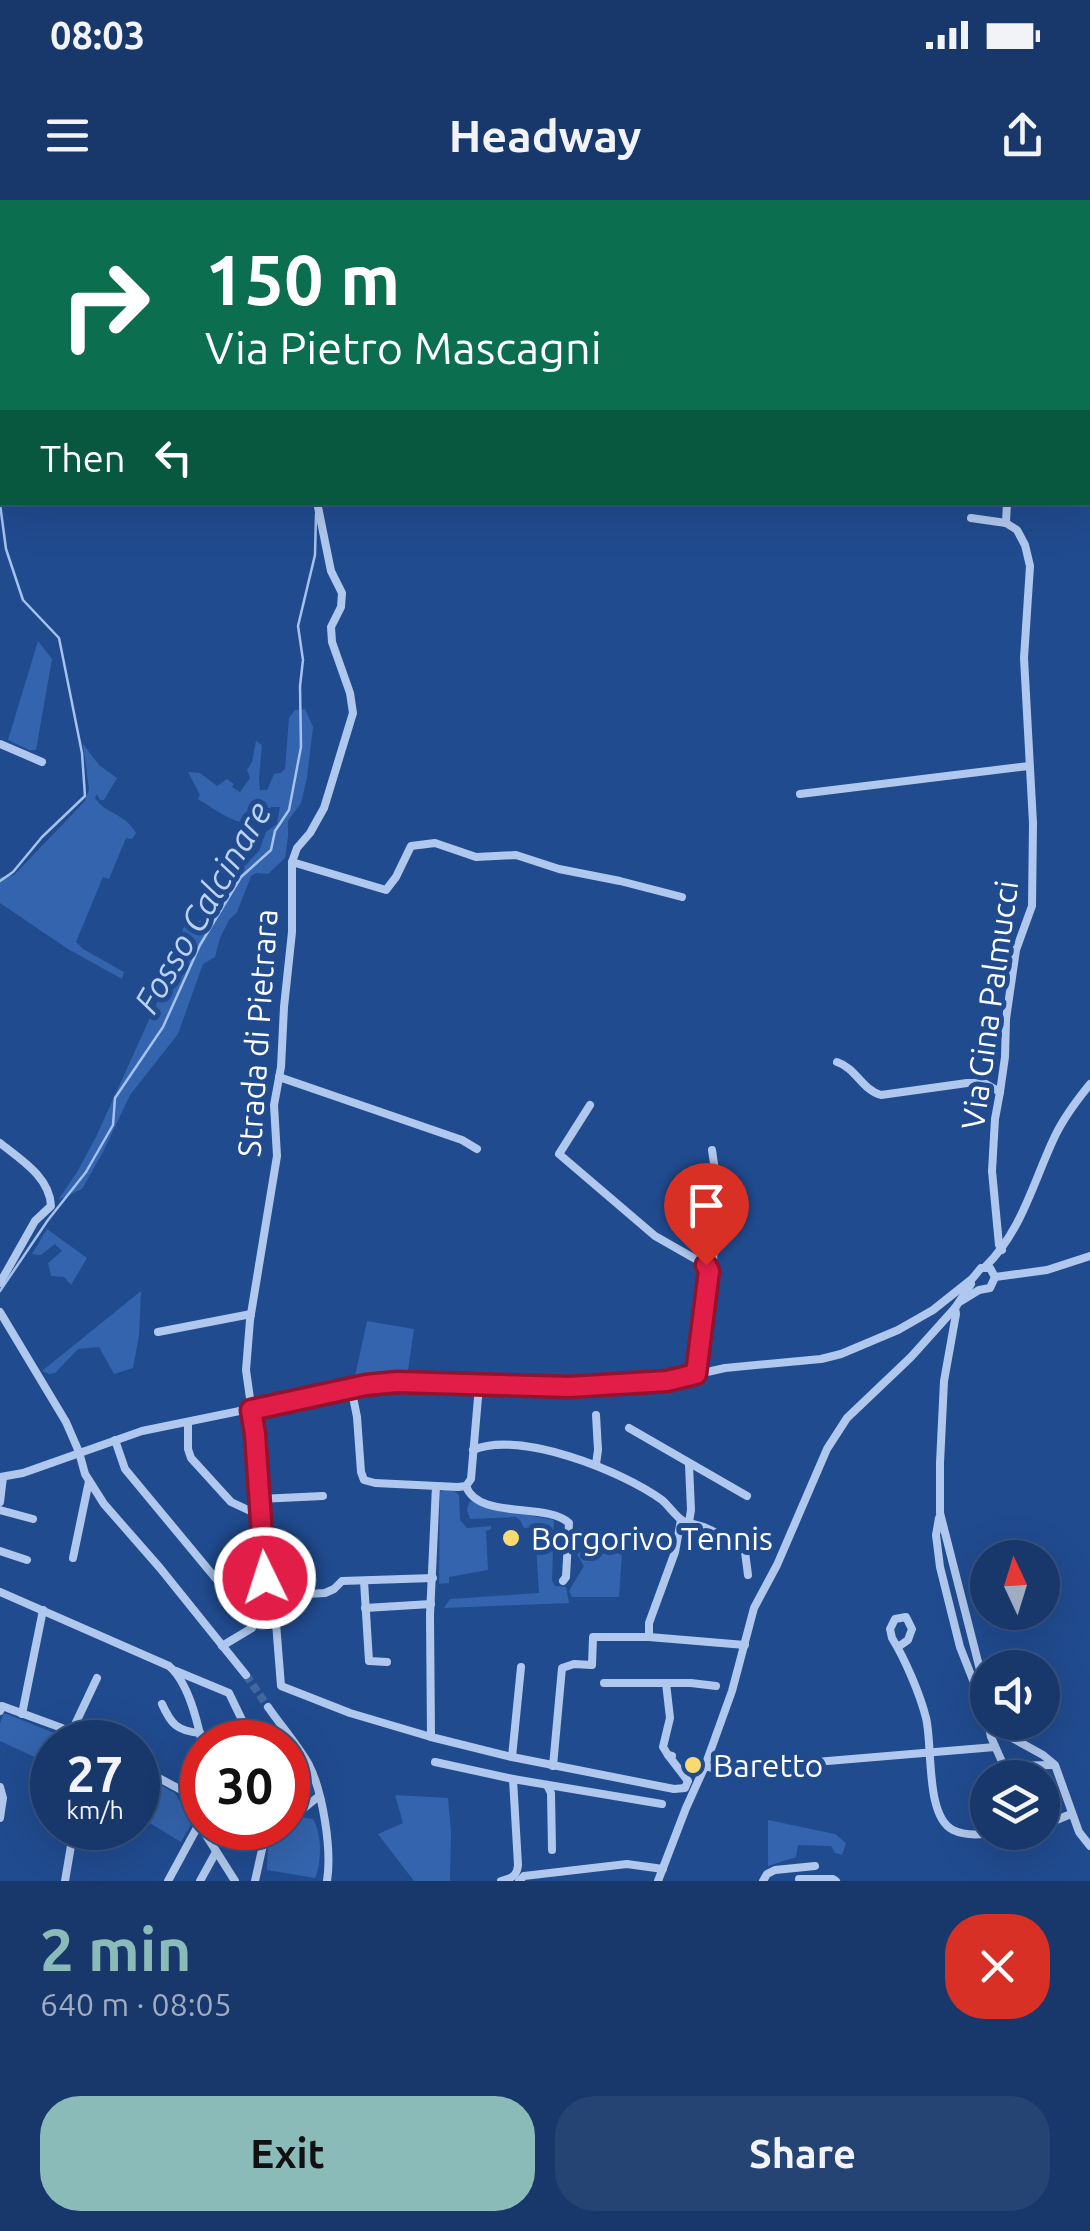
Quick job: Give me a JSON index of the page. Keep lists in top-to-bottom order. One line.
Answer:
{"streets":{"street":["Via Gina Palmucci","Strada di Pietrara"]},"water":["Fosso Calcinare"],"places":["Borgorivo Tennis","Baretto"],"north":"top","page":{"status":"08:03","header":"Headway","turn":["150 m","Via Pietro Mascagni"],"then":"Then","speed":"27 km/h","limit":"30","heading":["2 min","640 m · 08:05"],"buttons":["Exit","Share"]}}
